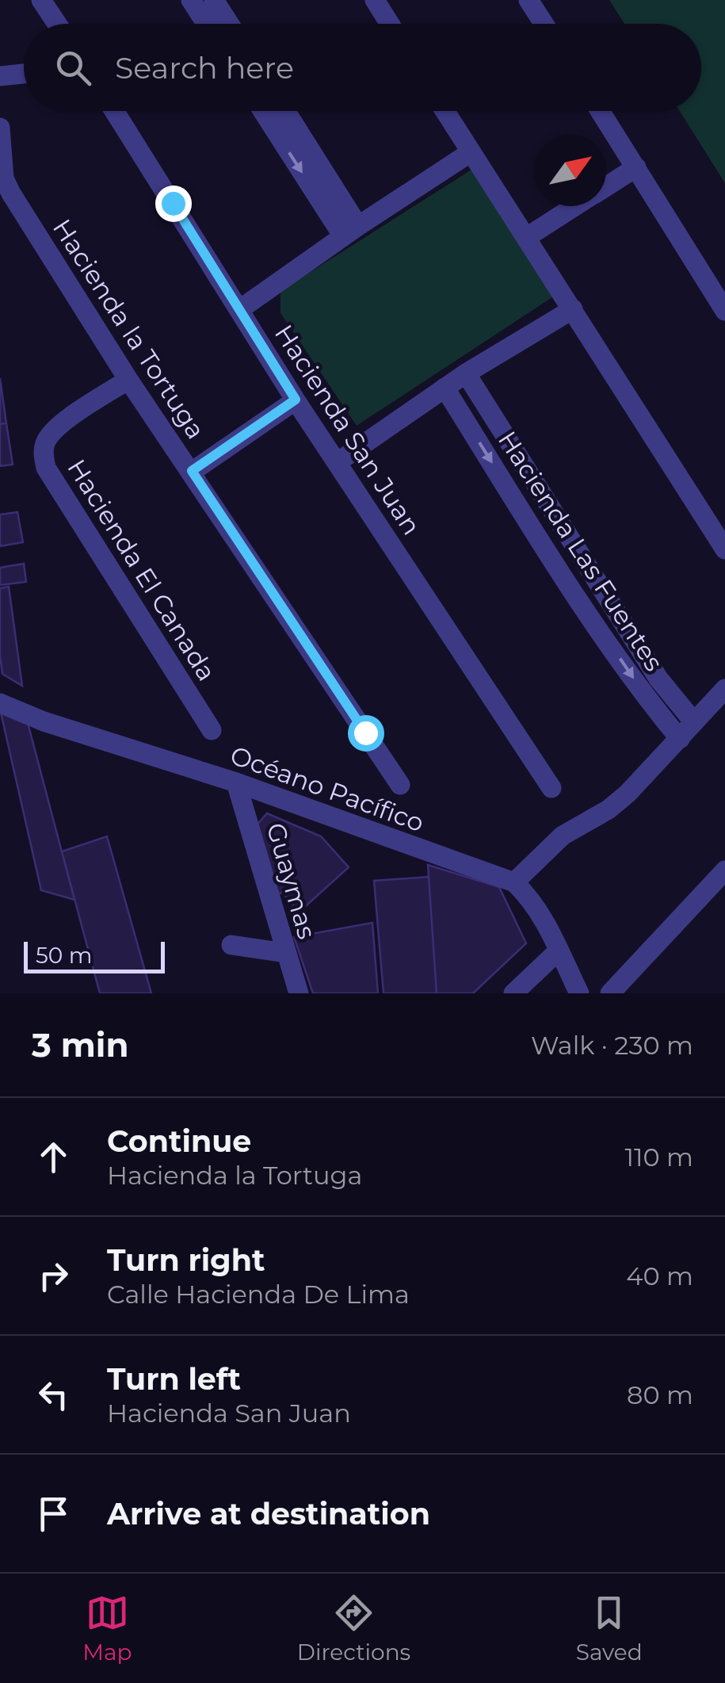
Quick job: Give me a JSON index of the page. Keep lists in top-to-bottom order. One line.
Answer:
{"streets":{"street":["Hacienda la Tortuga","Hacienda San Juan","Hacienda Las Fuentes","Hacienda El Canada","Océano Pacífico","Guaymas"]},"crossings":[["Hacienda la Tortuga","Hacienda El Canada"],["Océano Pacífico","Guaymas"]],"scale_bar":"50 m","north":"top right","page":{"search":"Search here","scale":"50 m","heading":["3 min","Walk · 230 m"],"list":[["Continue","Hacienda la Tortuga","110 m"],["Turn right","Calle Hacienda De Lima","40 m"],["Turn left","Hacienda San Juan","80 m"],"Arrive at destination"],"nav":["Map","Directions","Saved"]}}
